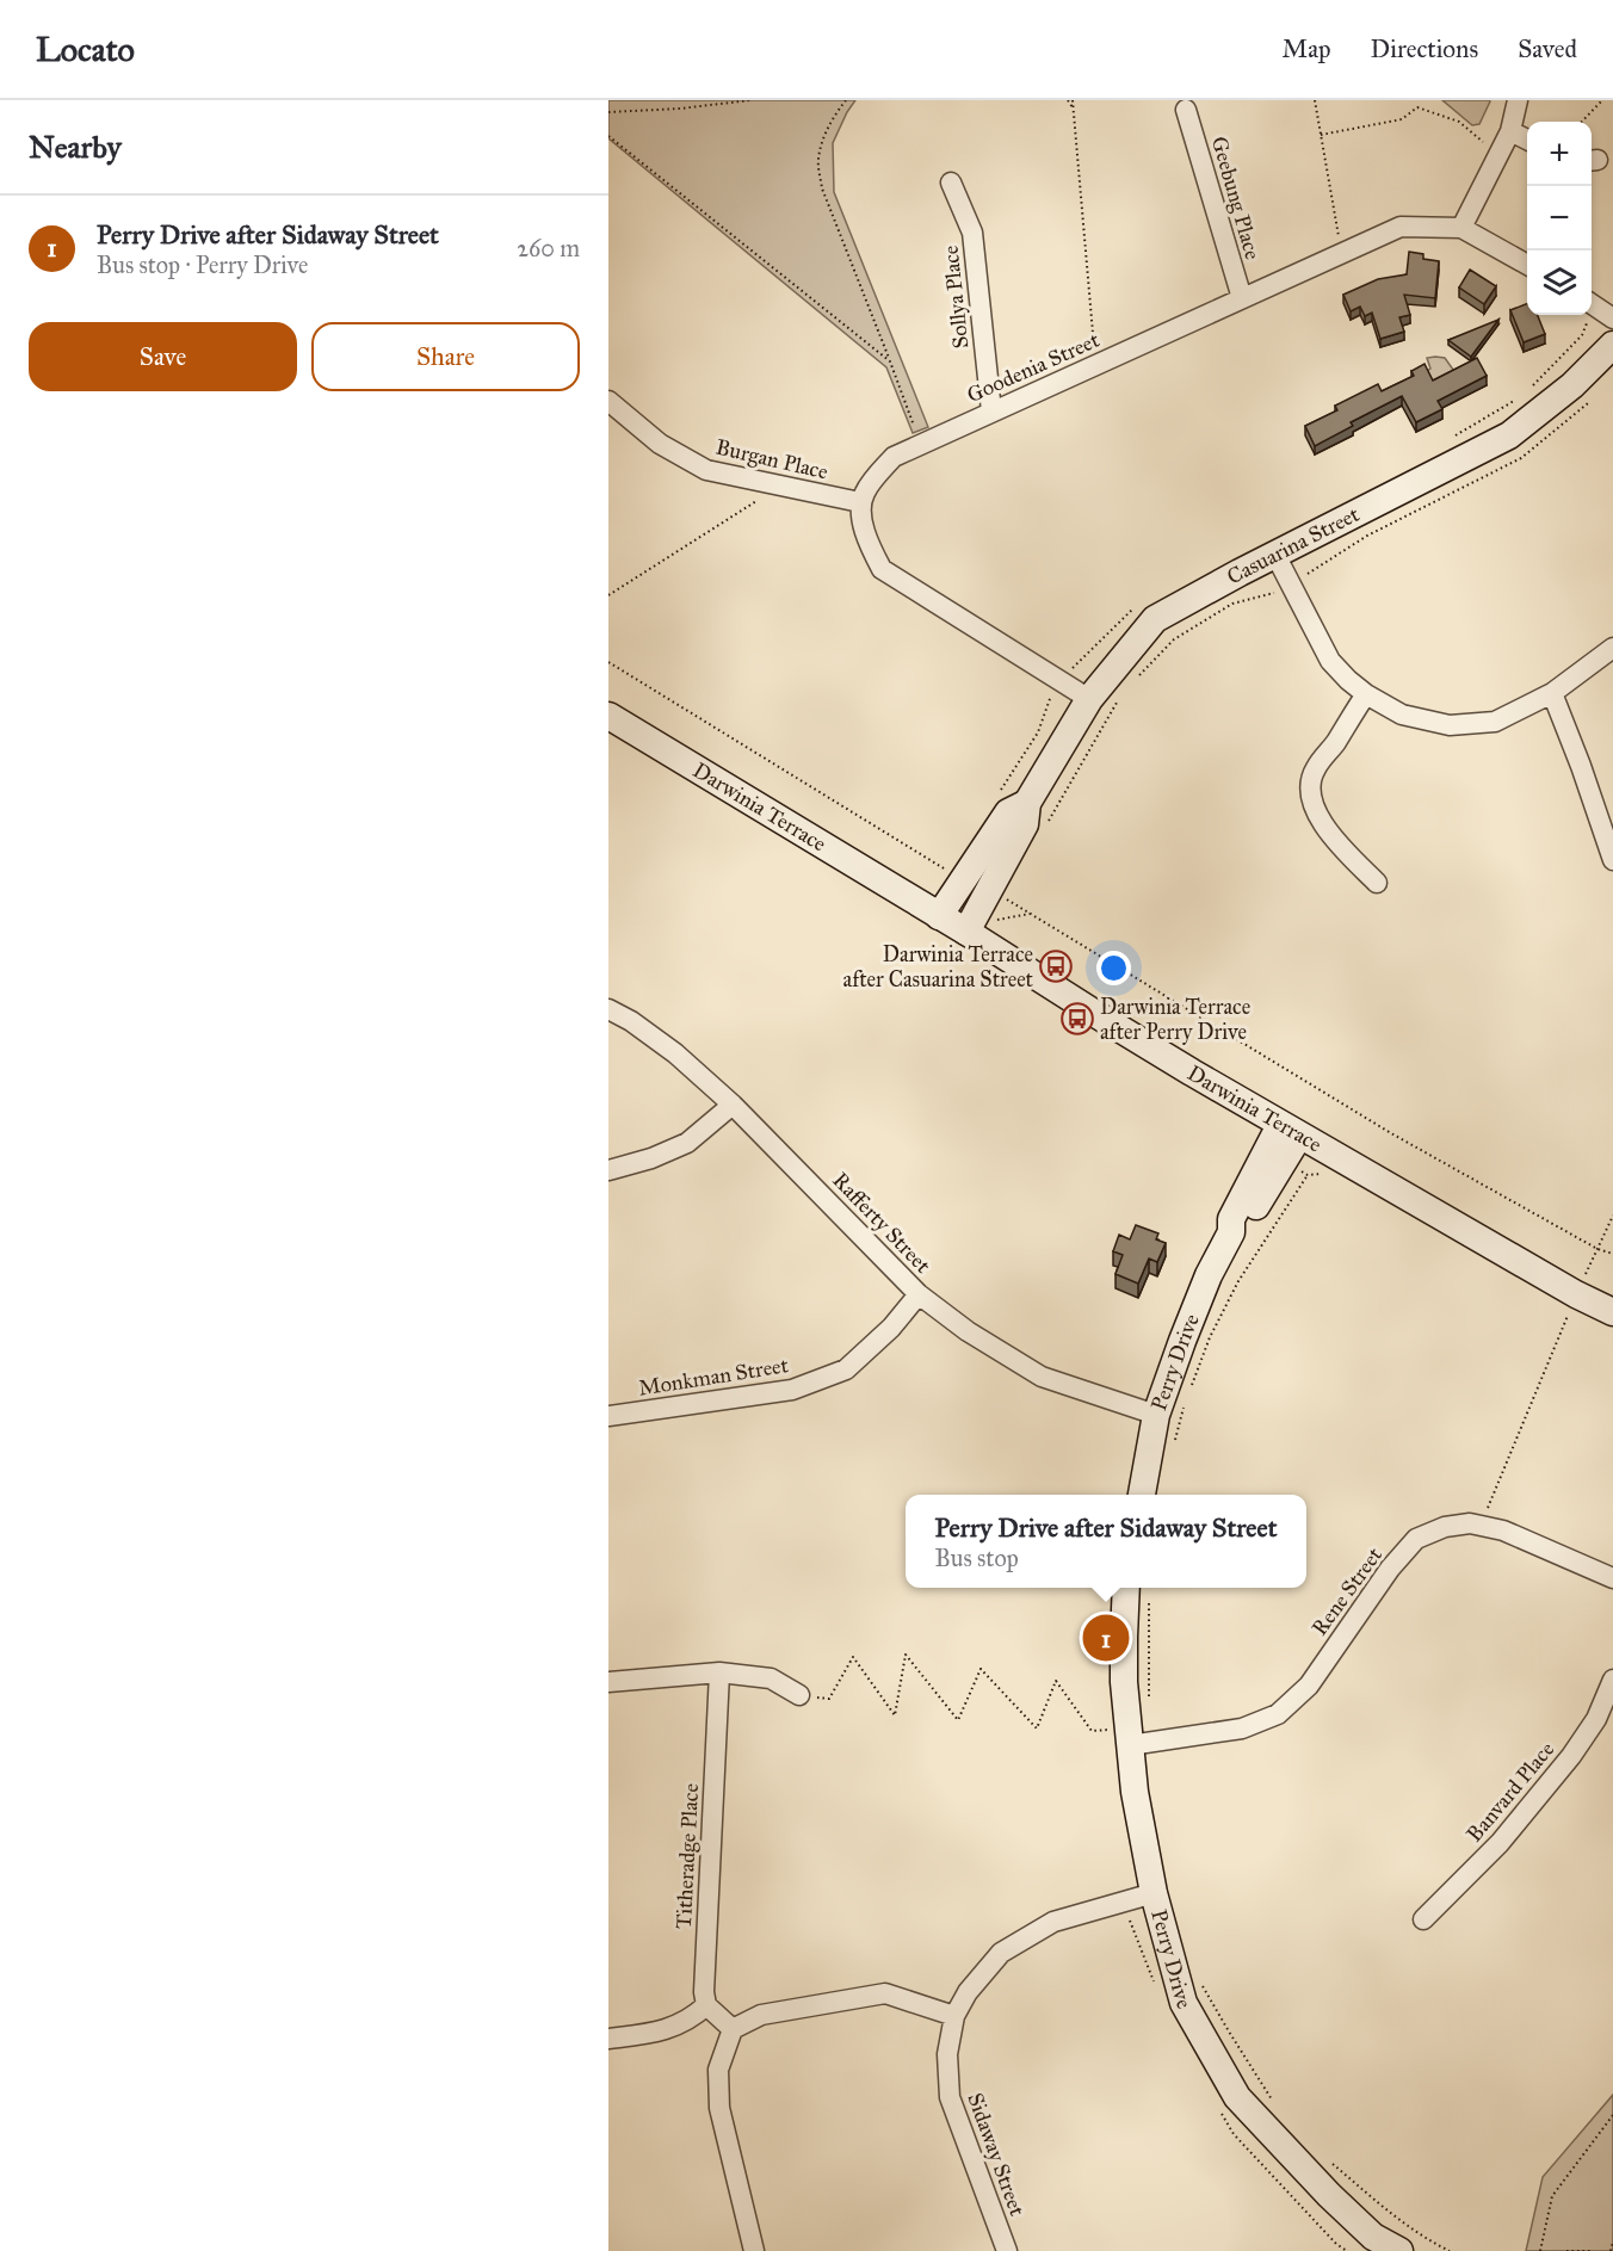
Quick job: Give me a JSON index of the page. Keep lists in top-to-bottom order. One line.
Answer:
{"streets":{"street":["Geebung Place","Sollya Place","Goodenia Street","Burgan Place","Casuarina Street","Darwinia Terrace","Rafferty Street","Perry Drive","Monkman Street","Rene Street","Banvard Place","Titheradge Place","Sidaway Street"]},"crossings":[["Geebung Place","Goodenia Street"],["Sollya Place","Goodenia Street"],["Goodenia Street","Burgan Place"],["Casuarina Street","Darwinia Terrace"],["Darwinia Terrace","Perry Drive"],["Rafferty Street","Perry Drive"],["Rafferty Street","Monkman Street"],["Perry Drive","Rene Street"],["Perry Drive","Sidaway Street"]],"places":{"bus stop":["Darwinia Terrace after Casuarina Street","Darwinia Terrace after Perry Drive"]},"page":{"header":"Locato","nav":["Map","Directions","Saved"],"heading":"Nearby","map_buttons":["+","−"],"list":[{"mark":"1","name":"Perry Drive after Sidaway Street","note":"Bus stop · Perry Drive","value":"260 m"}],"buttons":["Save","Share"],"popup":["Perry Drive after Sidaway Street","Bus stop"],"pins":"1"}}
